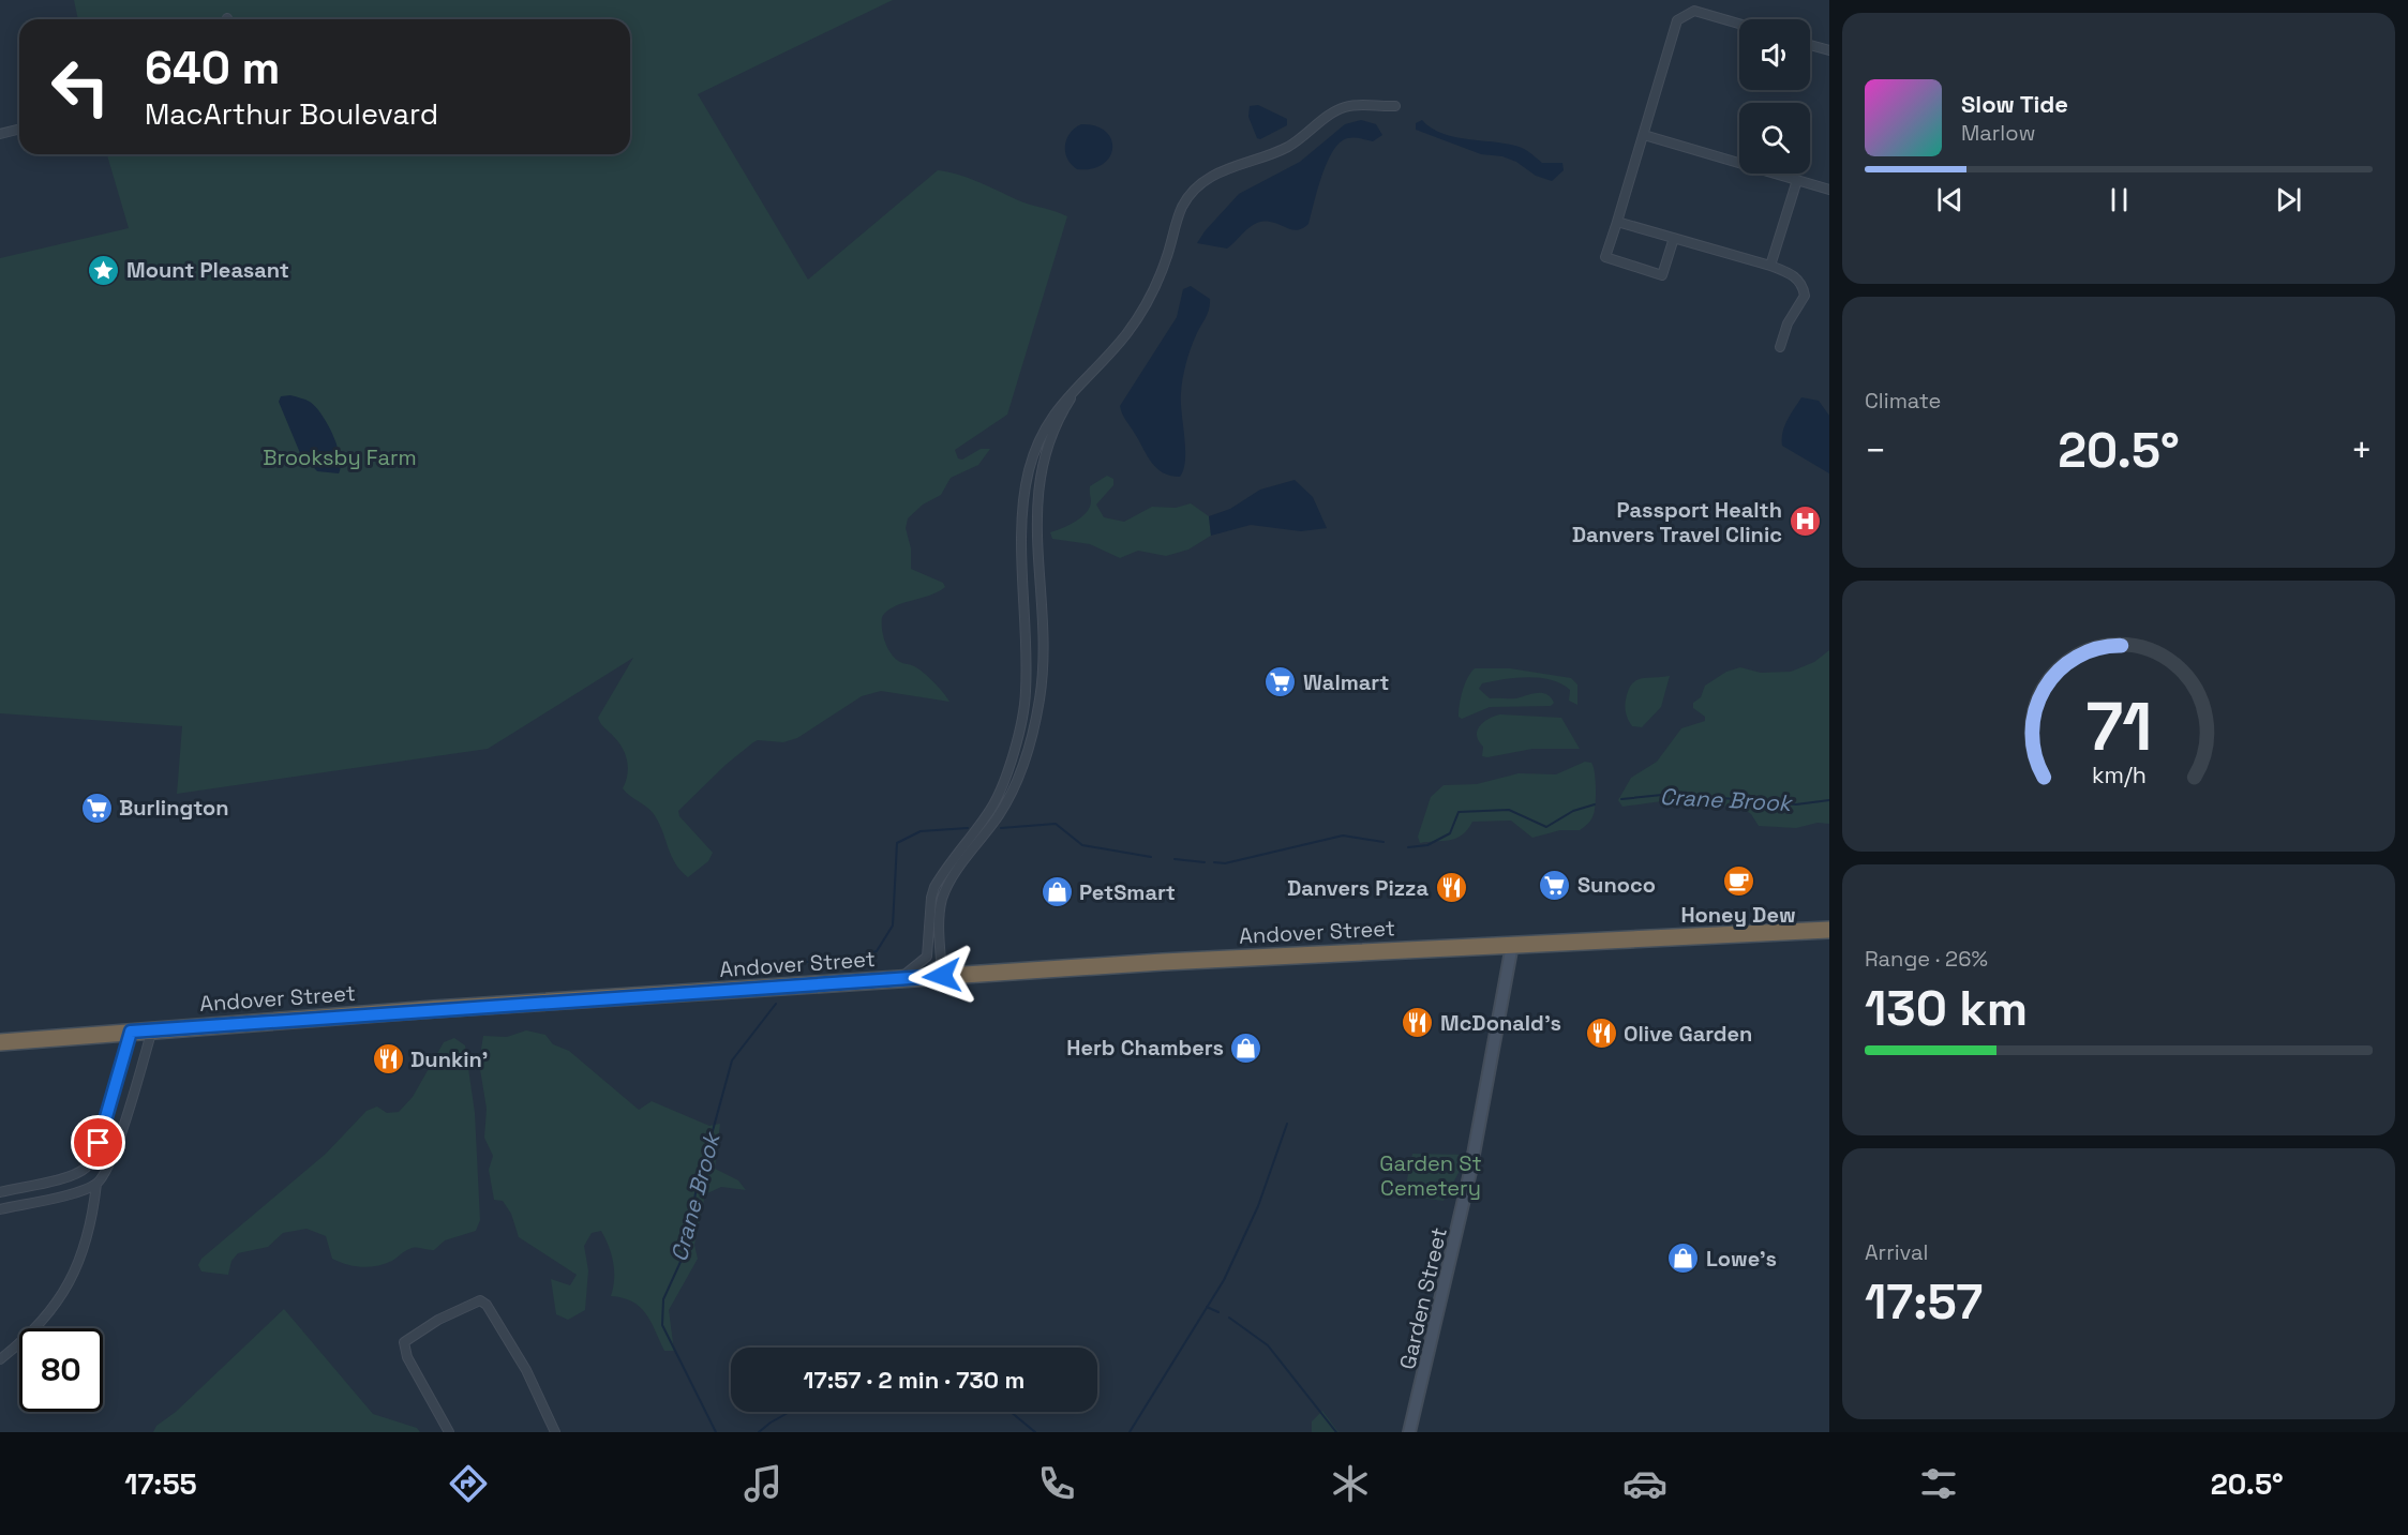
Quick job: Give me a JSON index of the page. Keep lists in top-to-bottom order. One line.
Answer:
{"streets":{"highway":["Andover Street"],"main road":["Garden Street"]},"crossings":[["Andover Street","Garden Street"]],"water":["Crane Brook"],"parks":["Brooksby Farm","Garden St Cemetery"],"places":{"place":["Mount Pleasant"],"hospital":["Passport Health Danvers Travel Clinic"],"supermarket":["Walmart","Burlington","Sunoco"],"cafe":["Honey Dew"],"restaurant":["Danvers Pizza","McDonald's","Olive Garden","Dunkin'"],"shop":["PetSmart","Herb Chambers","Lowe's"]},"page":{"turn":["640 m","MacArthur Boulevard"],"song":["Slow Tide","Marlow"],"tile":["Climate",["Range · 26%","130 km"],["Arrival","17:57"]],"heat":["−","20.5°","+"],"limit":"80","trip":"17:57 · 2 min · 730 m","tabs":["17:55","20.5°"],"gauge":["71","km/h"]}}
